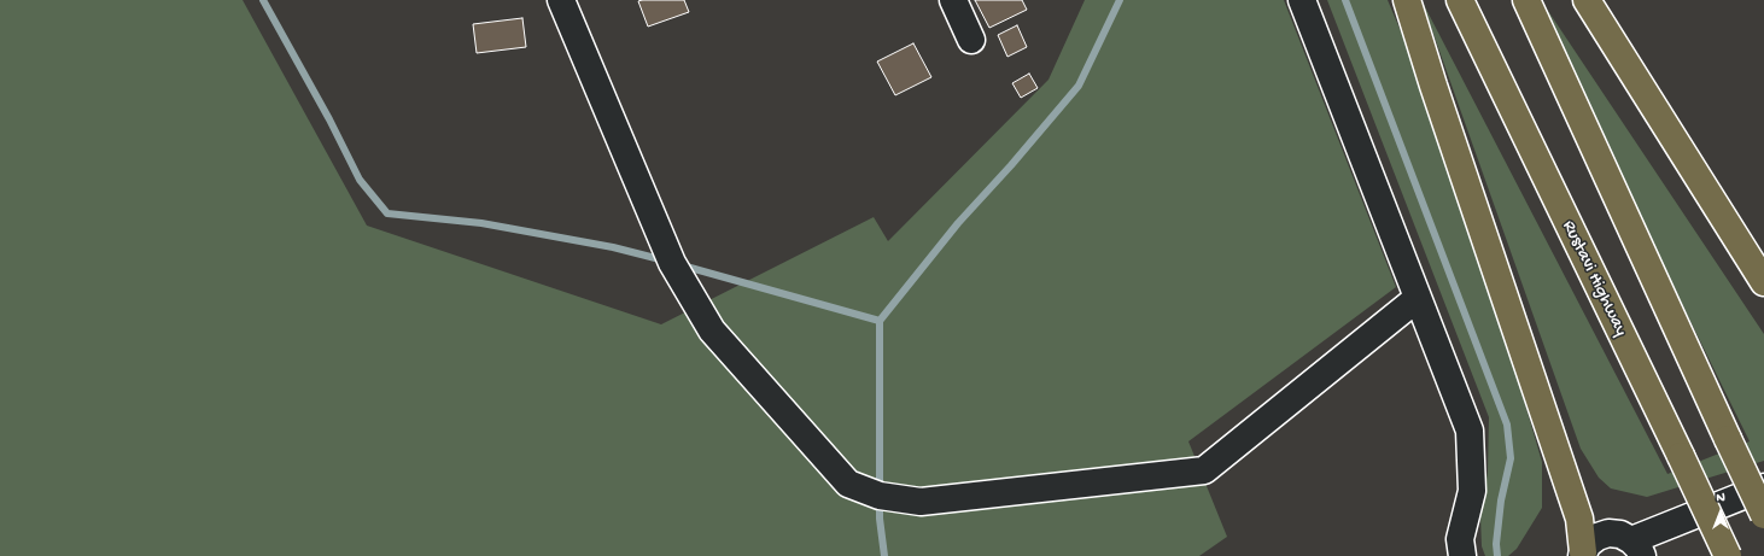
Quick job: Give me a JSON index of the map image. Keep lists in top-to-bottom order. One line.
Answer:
{"streets":{"highway":["Rustavi Highway"]},"north":"top"}
